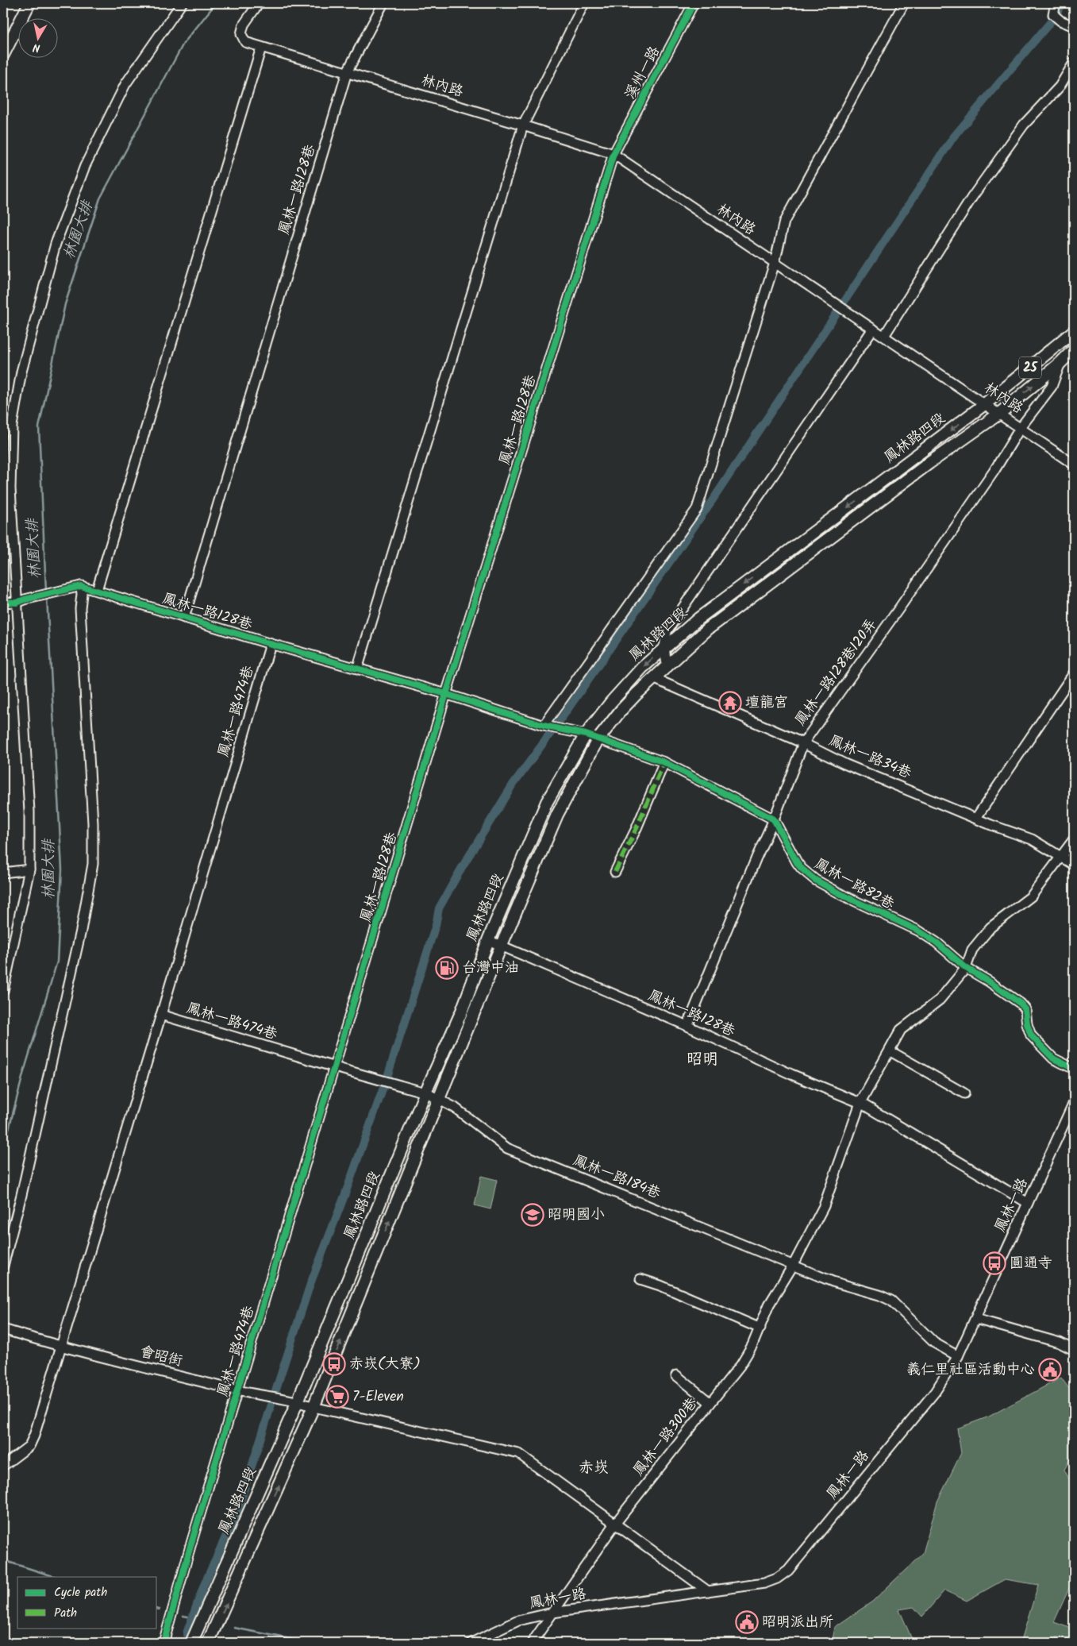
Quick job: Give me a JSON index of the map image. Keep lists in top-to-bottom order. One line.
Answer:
{"streets":{"main road":["25","鳳林路四段"],"street":["溪州一路","林內路","鳳林一路128巷","鳳林一路128巷120弄","鳳林一路474巷","鳳林一路34巷","鳳林一路82巷","鳳林一路184巷","鳳林一路","會昭街","鳳林一路300巷"]},"crossings":[["溪州一路","林內路"],["溪州一路","鳳林一路128巷"],["林內路","鳳林一路128巷"],["林內路","25"],["林內路","鳳林路四段"],["林內路","鳳林一路128巷120弄"],["鳳林一路128巷","鳳林路四段"],["鳳林一路128巷","鳳林一路128巷120弄"],["鳳林一路128巷","鳳林一路474巷"],["鳳林一路128巷","鳳林一路"],["25","鳳林路四段"],["25","鳳林一路128巷120弄"],["鳳林路四段","鳳林一路34巷"],["鳳林路四段","鳳林一路184巷"],["鳳林路四段","會昭街"],["鳳林一路128巷120弄","鳳林一路34巷"],["鳳林一路128巷120弄","鳳林一路82巷"],["鳳林一路474巷","會昭街"],["鳳林一路184巷","鳳林一路"],["鳳林一路","鳳林一路300巷"],["會昭街","鳳林一路300巷"]],"districts":["昭明","赤崁"],"water":["林園大排"],"places":{"temple":["壇龍宮"],"fuel station":["台灣中油"],"school or university":["昭明國小"],"bus stop":["圓通寺","赤崁(大寮)"],"public building":["義仁里社區活動中心","昭明派出所"],"supermarket":["7-Eleven"]},"legend":["Cycle path","Path"],"north":"bottom"}
